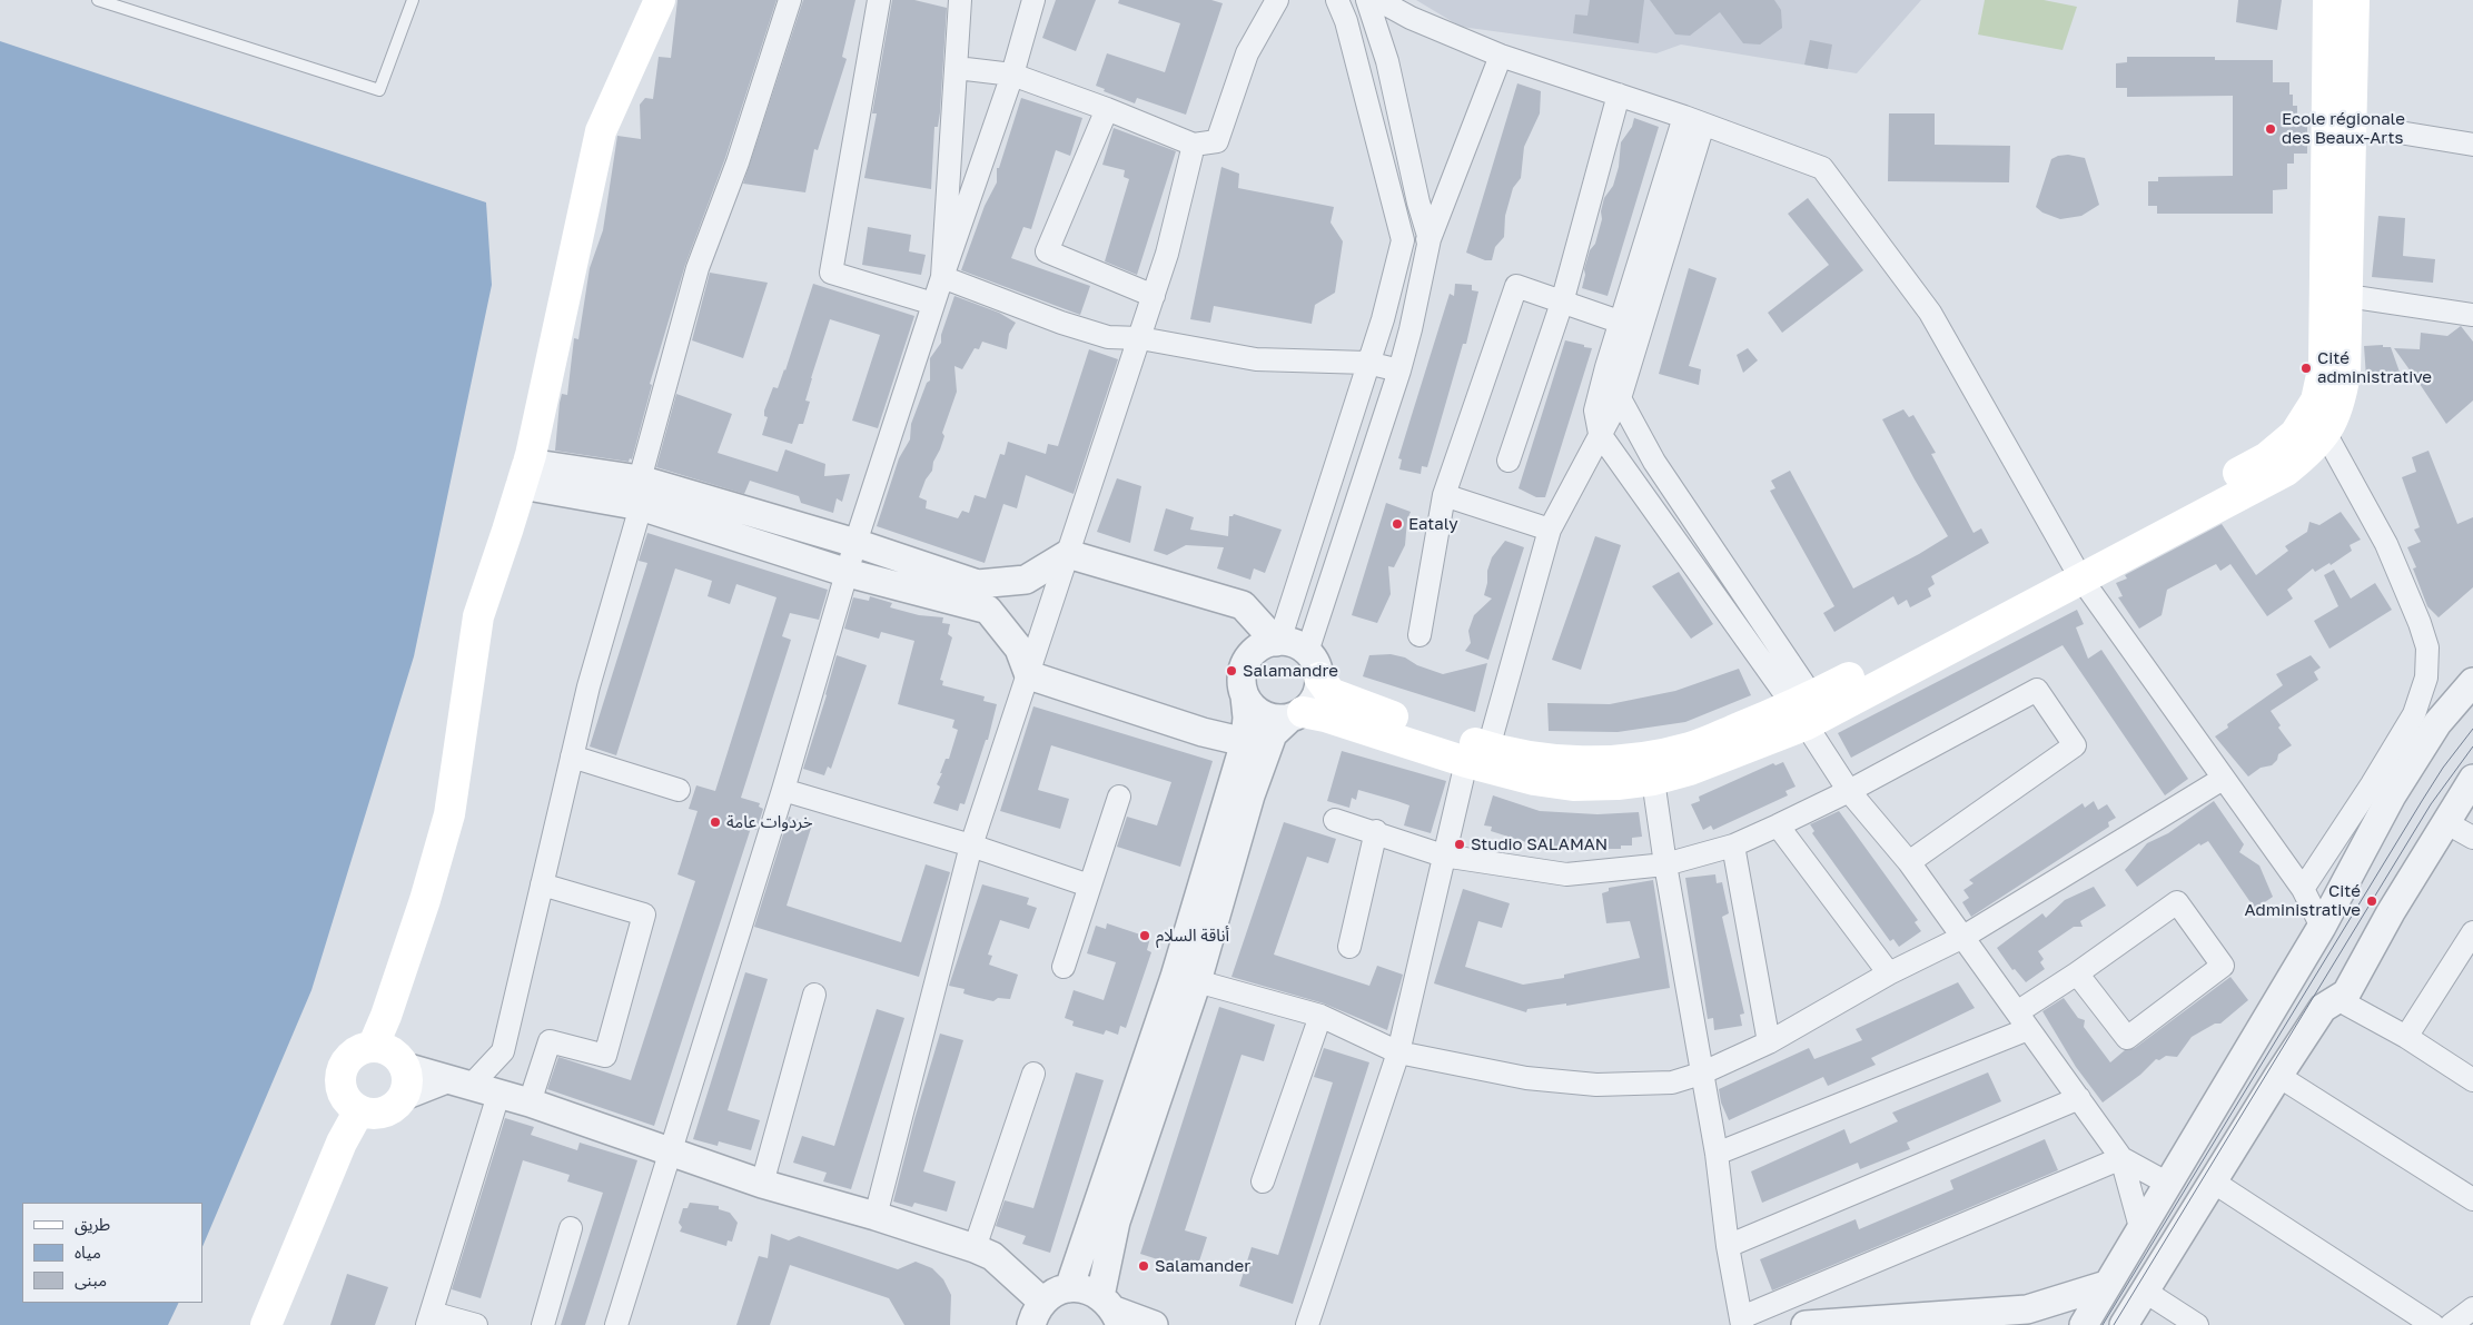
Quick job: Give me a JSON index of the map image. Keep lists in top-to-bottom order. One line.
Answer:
{"places":["Ecole régionale des Beaux-Arts","Cité administrative","Eataly","Salamandre","خردوات عامة","Studio SALAMAN","Cité Administrative","أناقة السلام","Salamander"],"legend":["طريق","مياه","مبنى"]}
